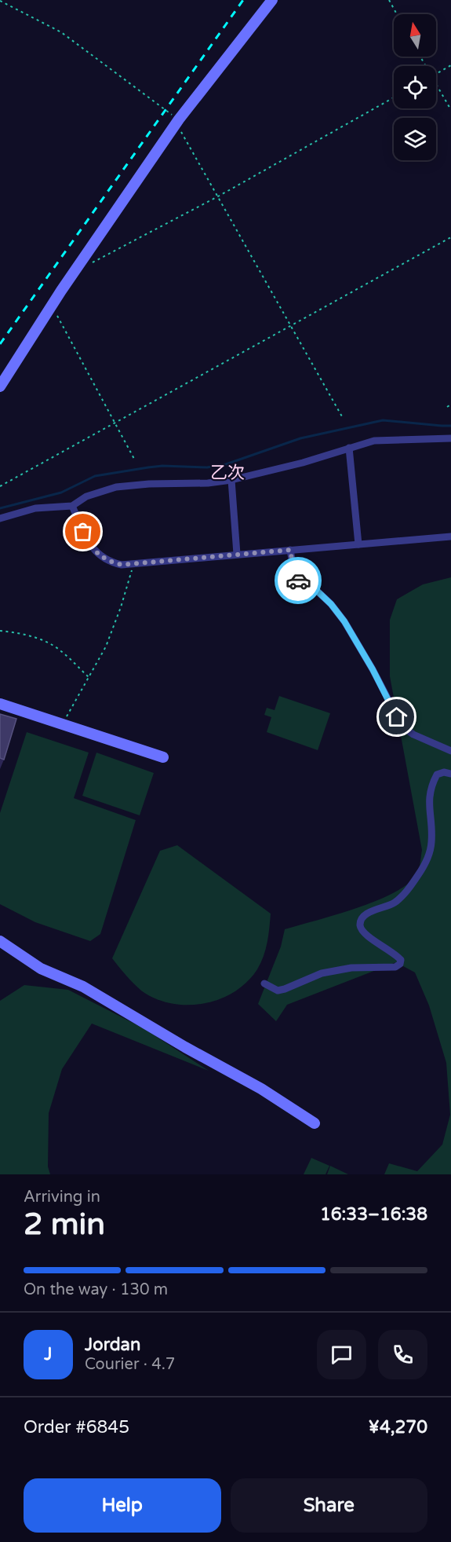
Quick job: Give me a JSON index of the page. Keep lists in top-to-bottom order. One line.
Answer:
{"districts":["乙次"],"north":"top","page":{"heading":["2 min","Arriving in","16:33–16:38"],"panel":["Jordan","Courier · 4.7","Order #6845","¥4,270"],"bar":"On the way · 130 m","round":"J","buttons":["Help","Share"]}}
